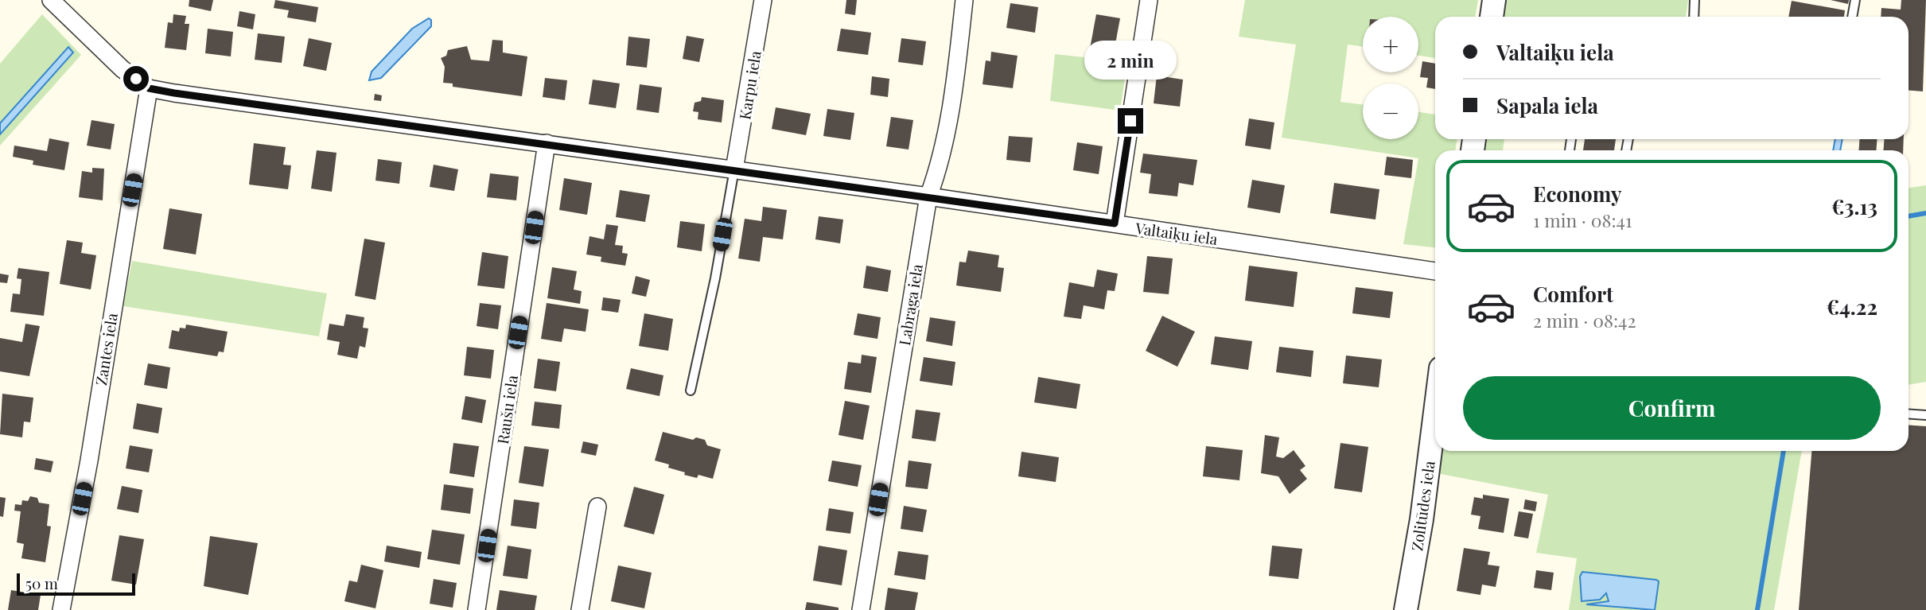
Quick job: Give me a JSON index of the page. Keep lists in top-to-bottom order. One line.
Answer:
{"streets":{"street":["Karpu iela","Valtaiķu iela","Labraga iela","Zantes iela","Raušu iela","Zolitūdes iela"]},"crossings":[["Karpu iela","Valtaiķu iela"],["Valtaiķu iela","Labraga iela"],["Valtaiķu iela","Zantes iela"],["Valtaiķu iela","Raušu iela"]],"scale_bar":"50 m","page":{"map_buttons":["+","−"],"banner":["Valtaiķu iela","Sapala iela"],"bubble":"2 min","list":[{"name":"Economy","note":"1 min · 08:41","value":"€3.13"},{"name":"Comfort","note":"2 min · 08:42","value":"€4.22"}],"buttons":"Confirm","scale":"50 m"}}
